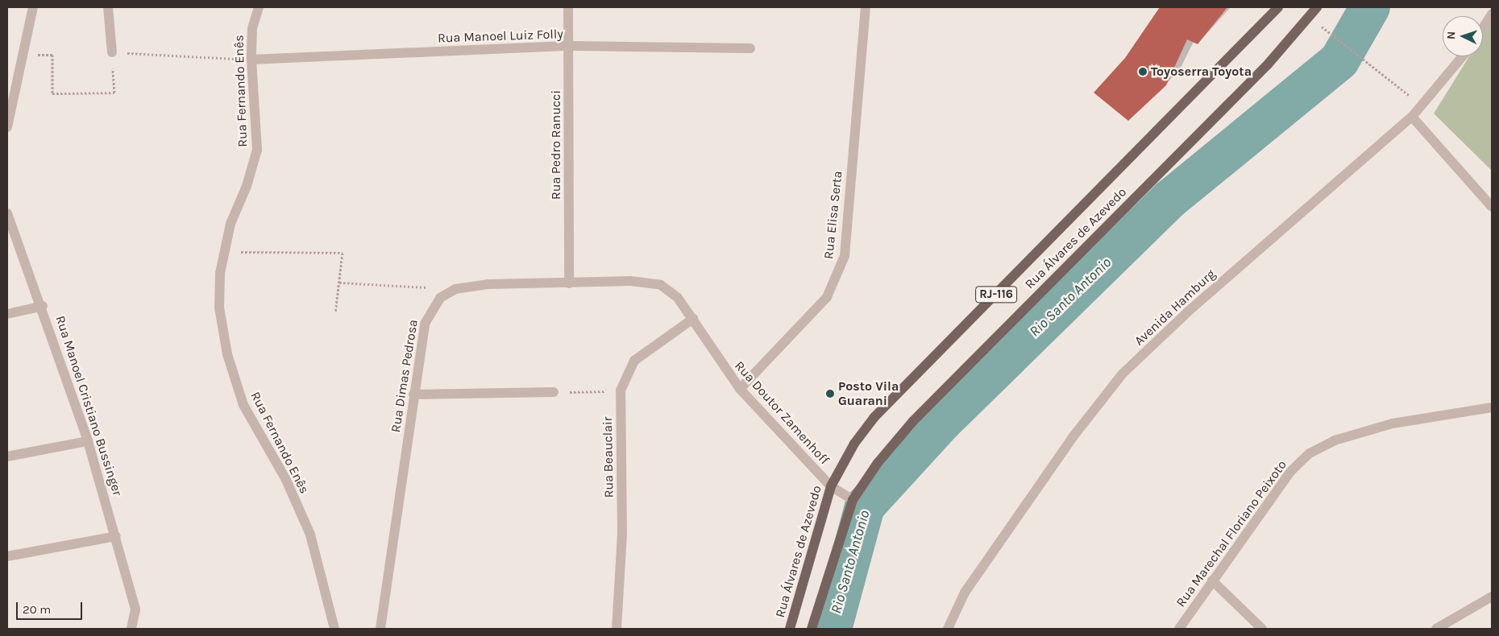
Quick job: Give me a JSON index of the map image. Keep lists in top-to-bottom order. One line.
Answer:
{"streets":{"main road":["Rua Álvares de Azevedo","RJ-116"],"street":["Rua Manoel Luiz Folly","Rua Fernando Enês","Rua Pedro Ranucci","Rua Elisa Serta","Avenida Hamburg","Rua Dimas Pedrosa","Rua Manoel Cristiano Bussinger","Rua Doutor Zamenhoff","Rua Beauclair","Rua Marechal Floriano Peixoto"]},"crossings":[["Rua Manoel Luiz Folly","Rua Fernando Enês"],["Rua Manoel Luiz Folly","Rua Pedro Ranucci"],["Rua Pedro Ranucci","Rua Dimas Pedrosa"],["Rua Elisa Serta","Rua Doutor Zamenhoff"],["Rua Álvares de Azevedo","Rua Doutor Zamenhoff"],["Rua Dimas Pedrosa","Rua Doutor Zamenhoff"],["Rua Doutor Zamenhoff","Rua Beauclair"]],"water":["Rio Santo Antonio"],"places":["Toyoserra Toyota","Posto Vila Guarani"],"scale_bar":"20 m","north":"left"}
